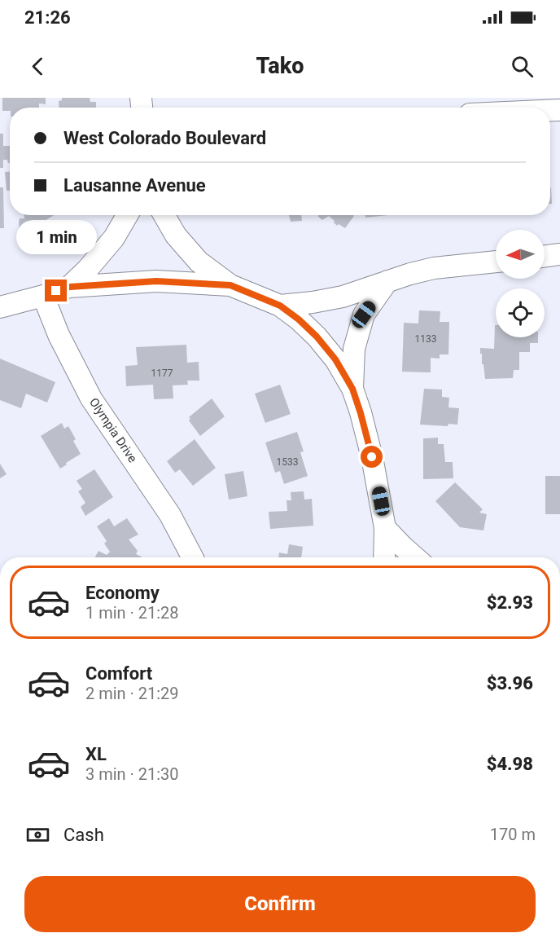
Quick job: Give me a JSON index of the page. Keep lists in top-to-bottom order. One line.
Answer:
{"streets":{"street":["Olympia Drive"]},"house_numbers":["1133","1177","1533"],"north":"left","page":{"status":"21:26","header":"Tako","banner":["West Colorado Boulevard","Lausanne Avenue"],"bubble":"1 min","list":[{"name":"Economy","note":"1 min · 21:28","value":"$2.93"},{"name":"Comfort","note":"2 min · 21:29","value":"$3.96"},{"name":"XL","note":"3 min · 21:30","value":"$4.98"}],"pay":["Cash","170 m"],"buttons":"Confirm"}}
